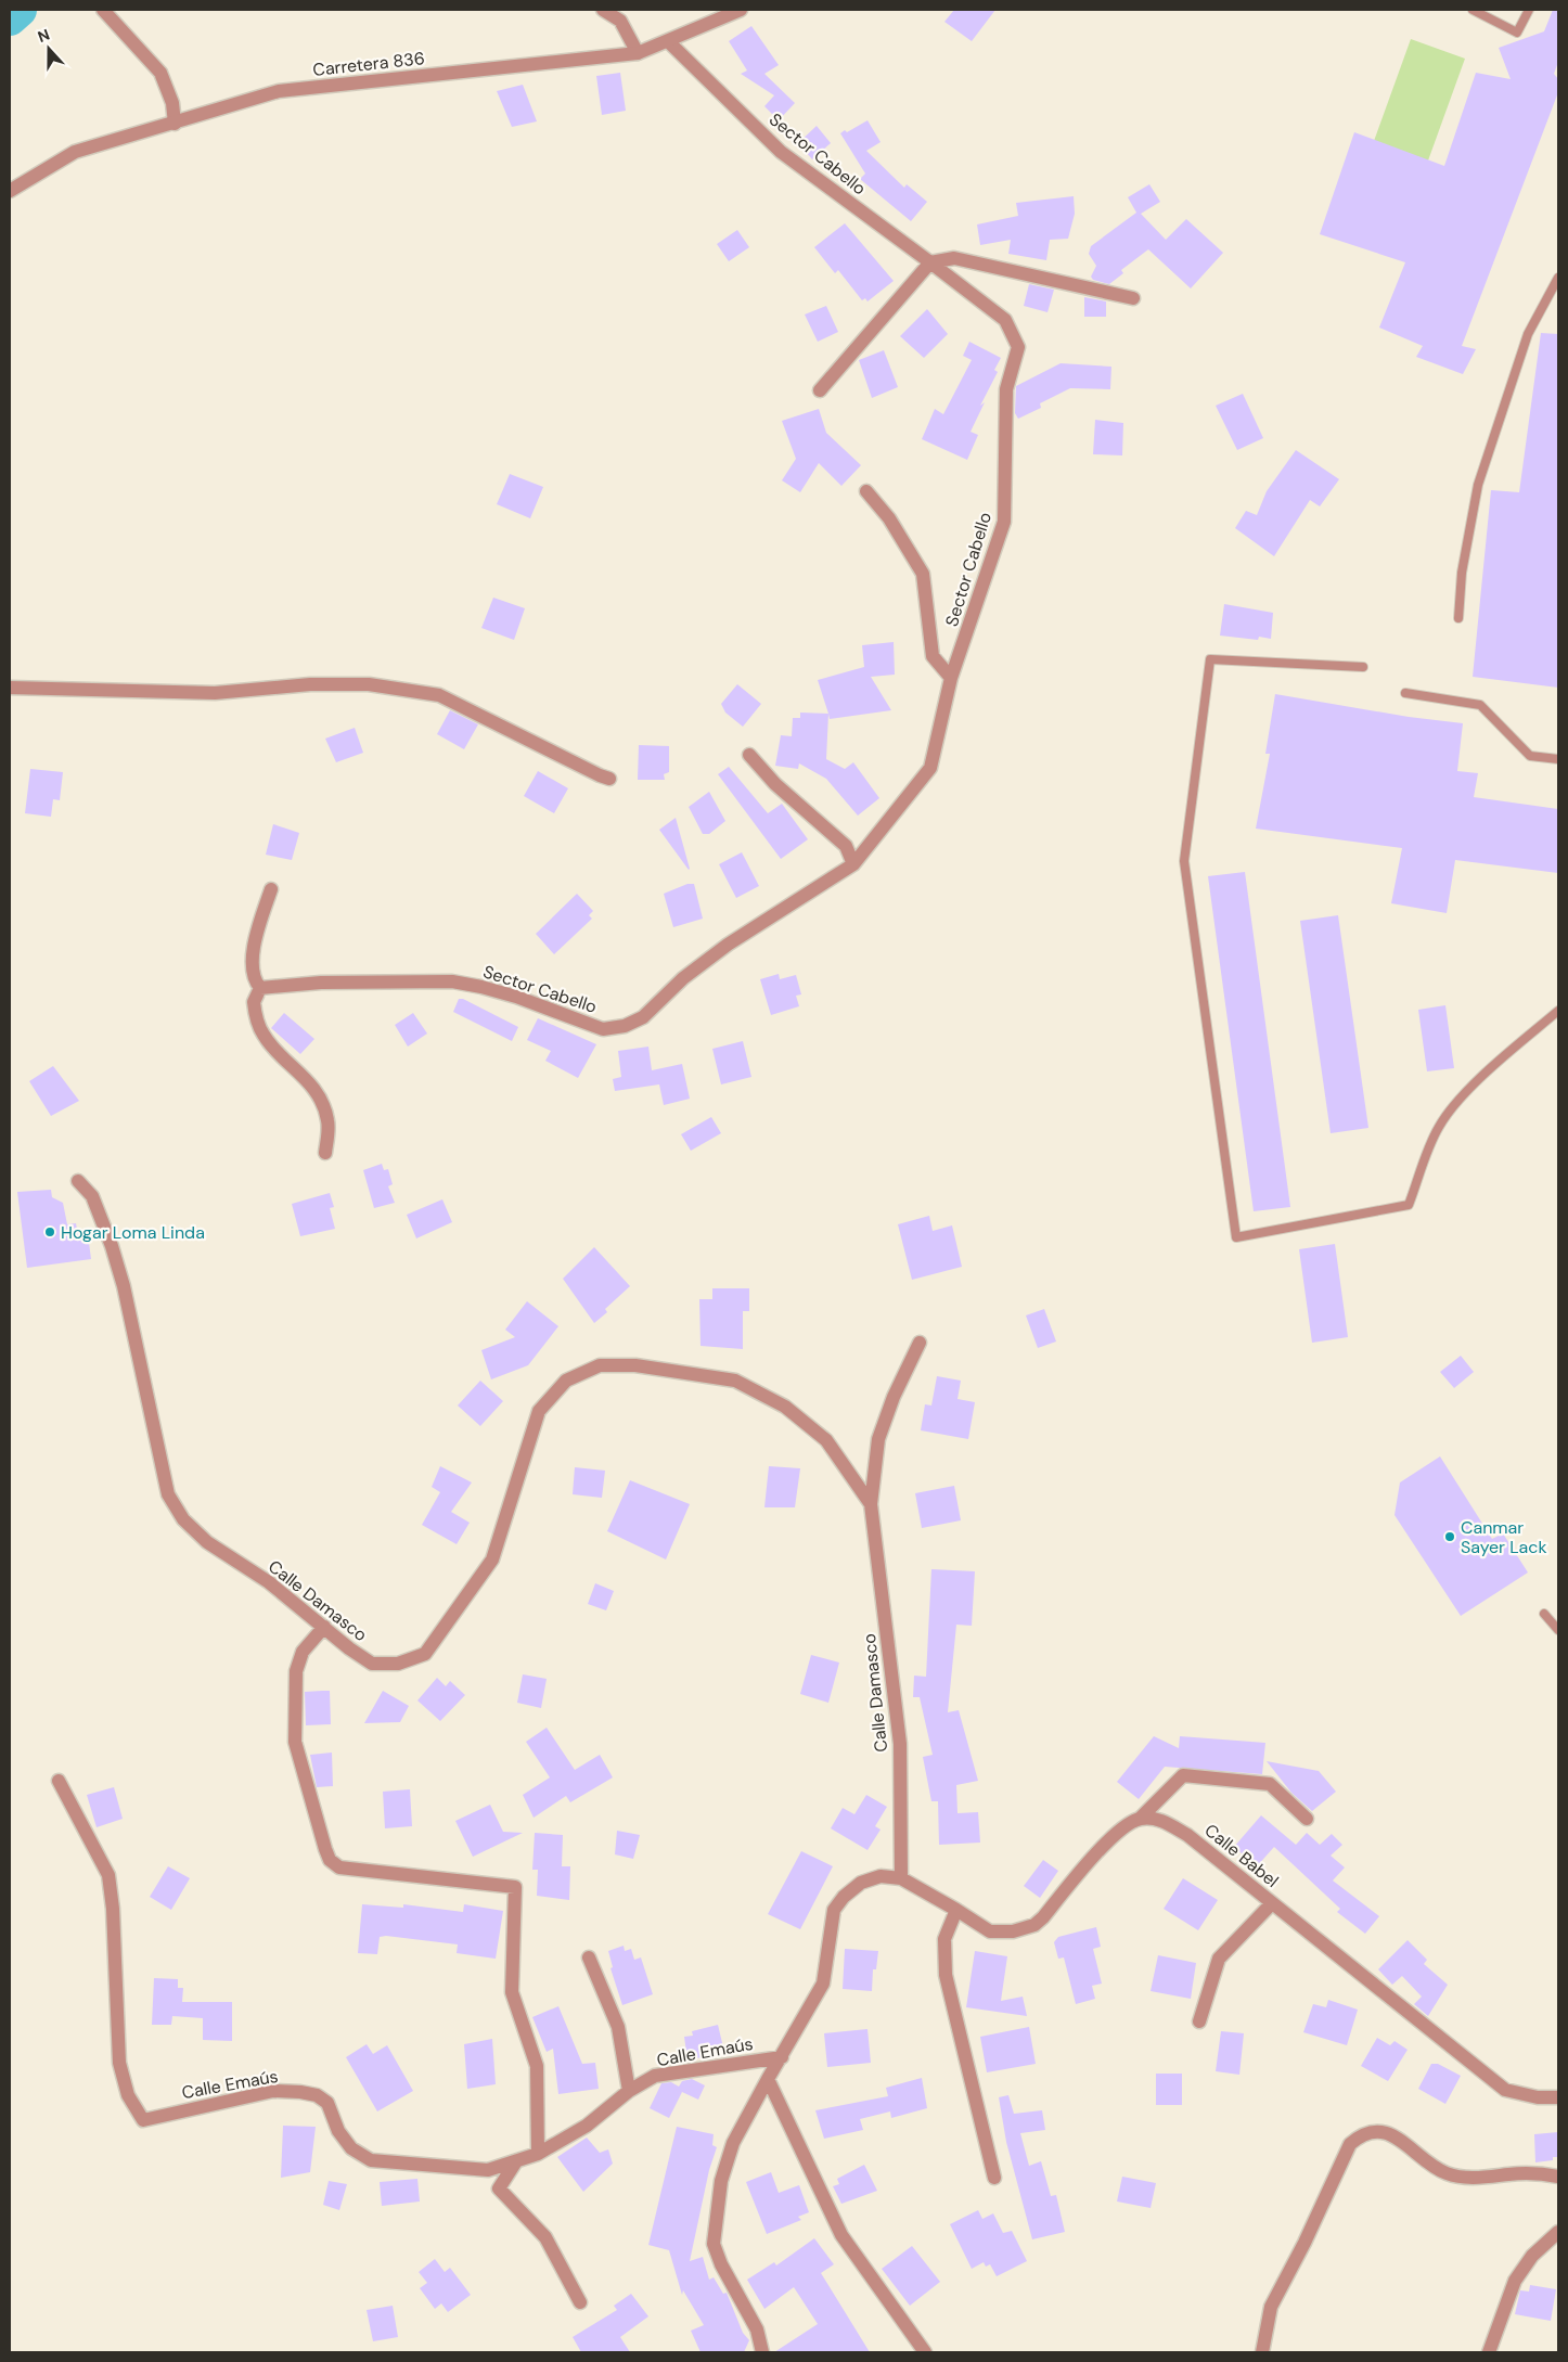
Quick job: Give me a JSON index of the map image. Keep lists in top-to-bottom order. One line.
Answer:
{"streets":{"street":["Carretera 836","Sector Cabello","Calle Damasco","Calle Babel","Calle Emaús"]},"crossings":[["Carretera 836","Sector Cabello"]],"places":["Hogar Loma Linda","Canmar Sayer Lack"],"north":"top"}
